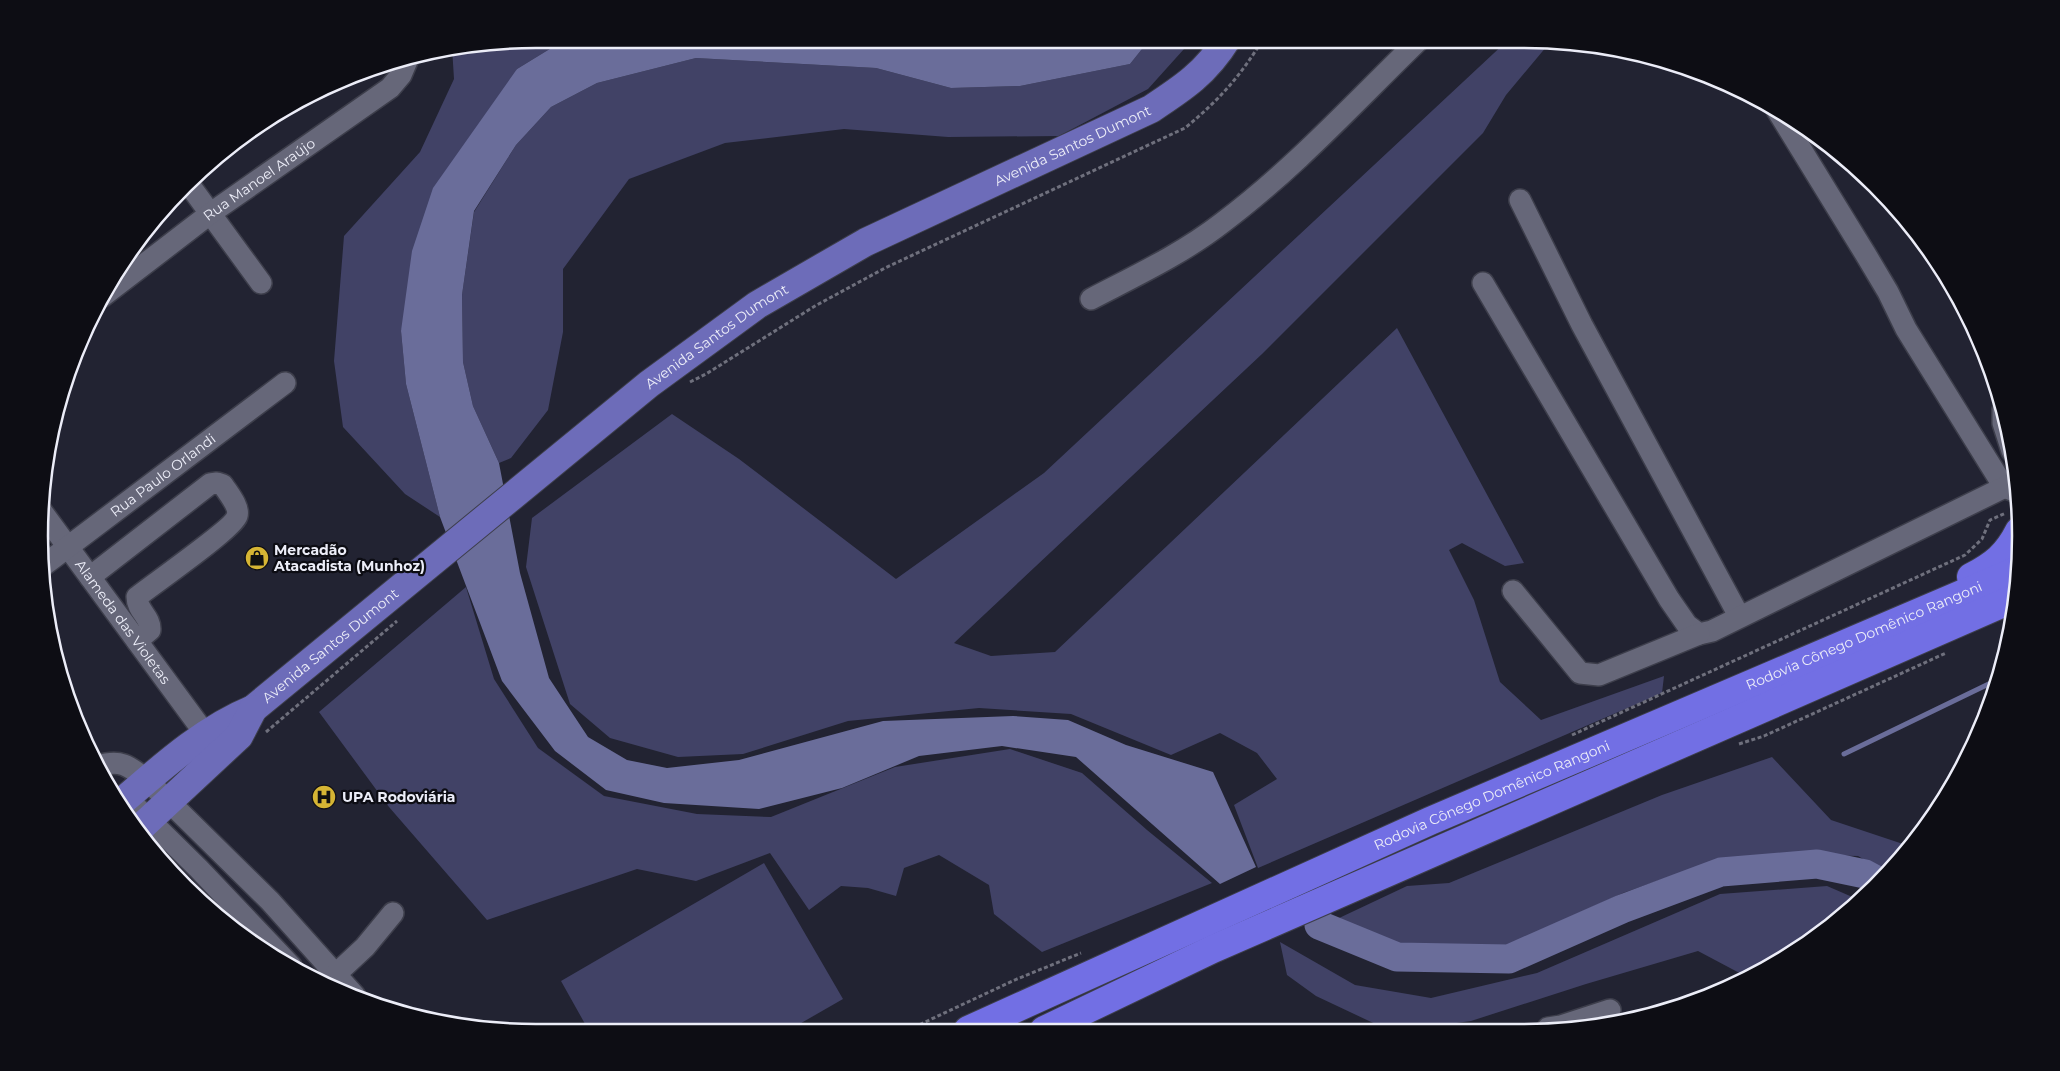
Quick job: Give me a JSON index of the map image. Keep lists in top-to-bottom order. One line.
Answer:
{"streets":{"highway":["Rodovia Cônego Domênico Rangoni"],"main road":["Avenida Santos Dumont"],"street":["Rua Manoel Araújo","Rua Paulo Orlandi","Alameda das Violetas"]},"crossings":[["Avenida Santos Dumont","Alameda das Violetas"],["Rua Paulo Orlandi","Alameda das Violetas"]],"places":{"shop":["Mercadão Atacadista (Munhoz)"],"hospital":["UPA Rodoviária"]}}
